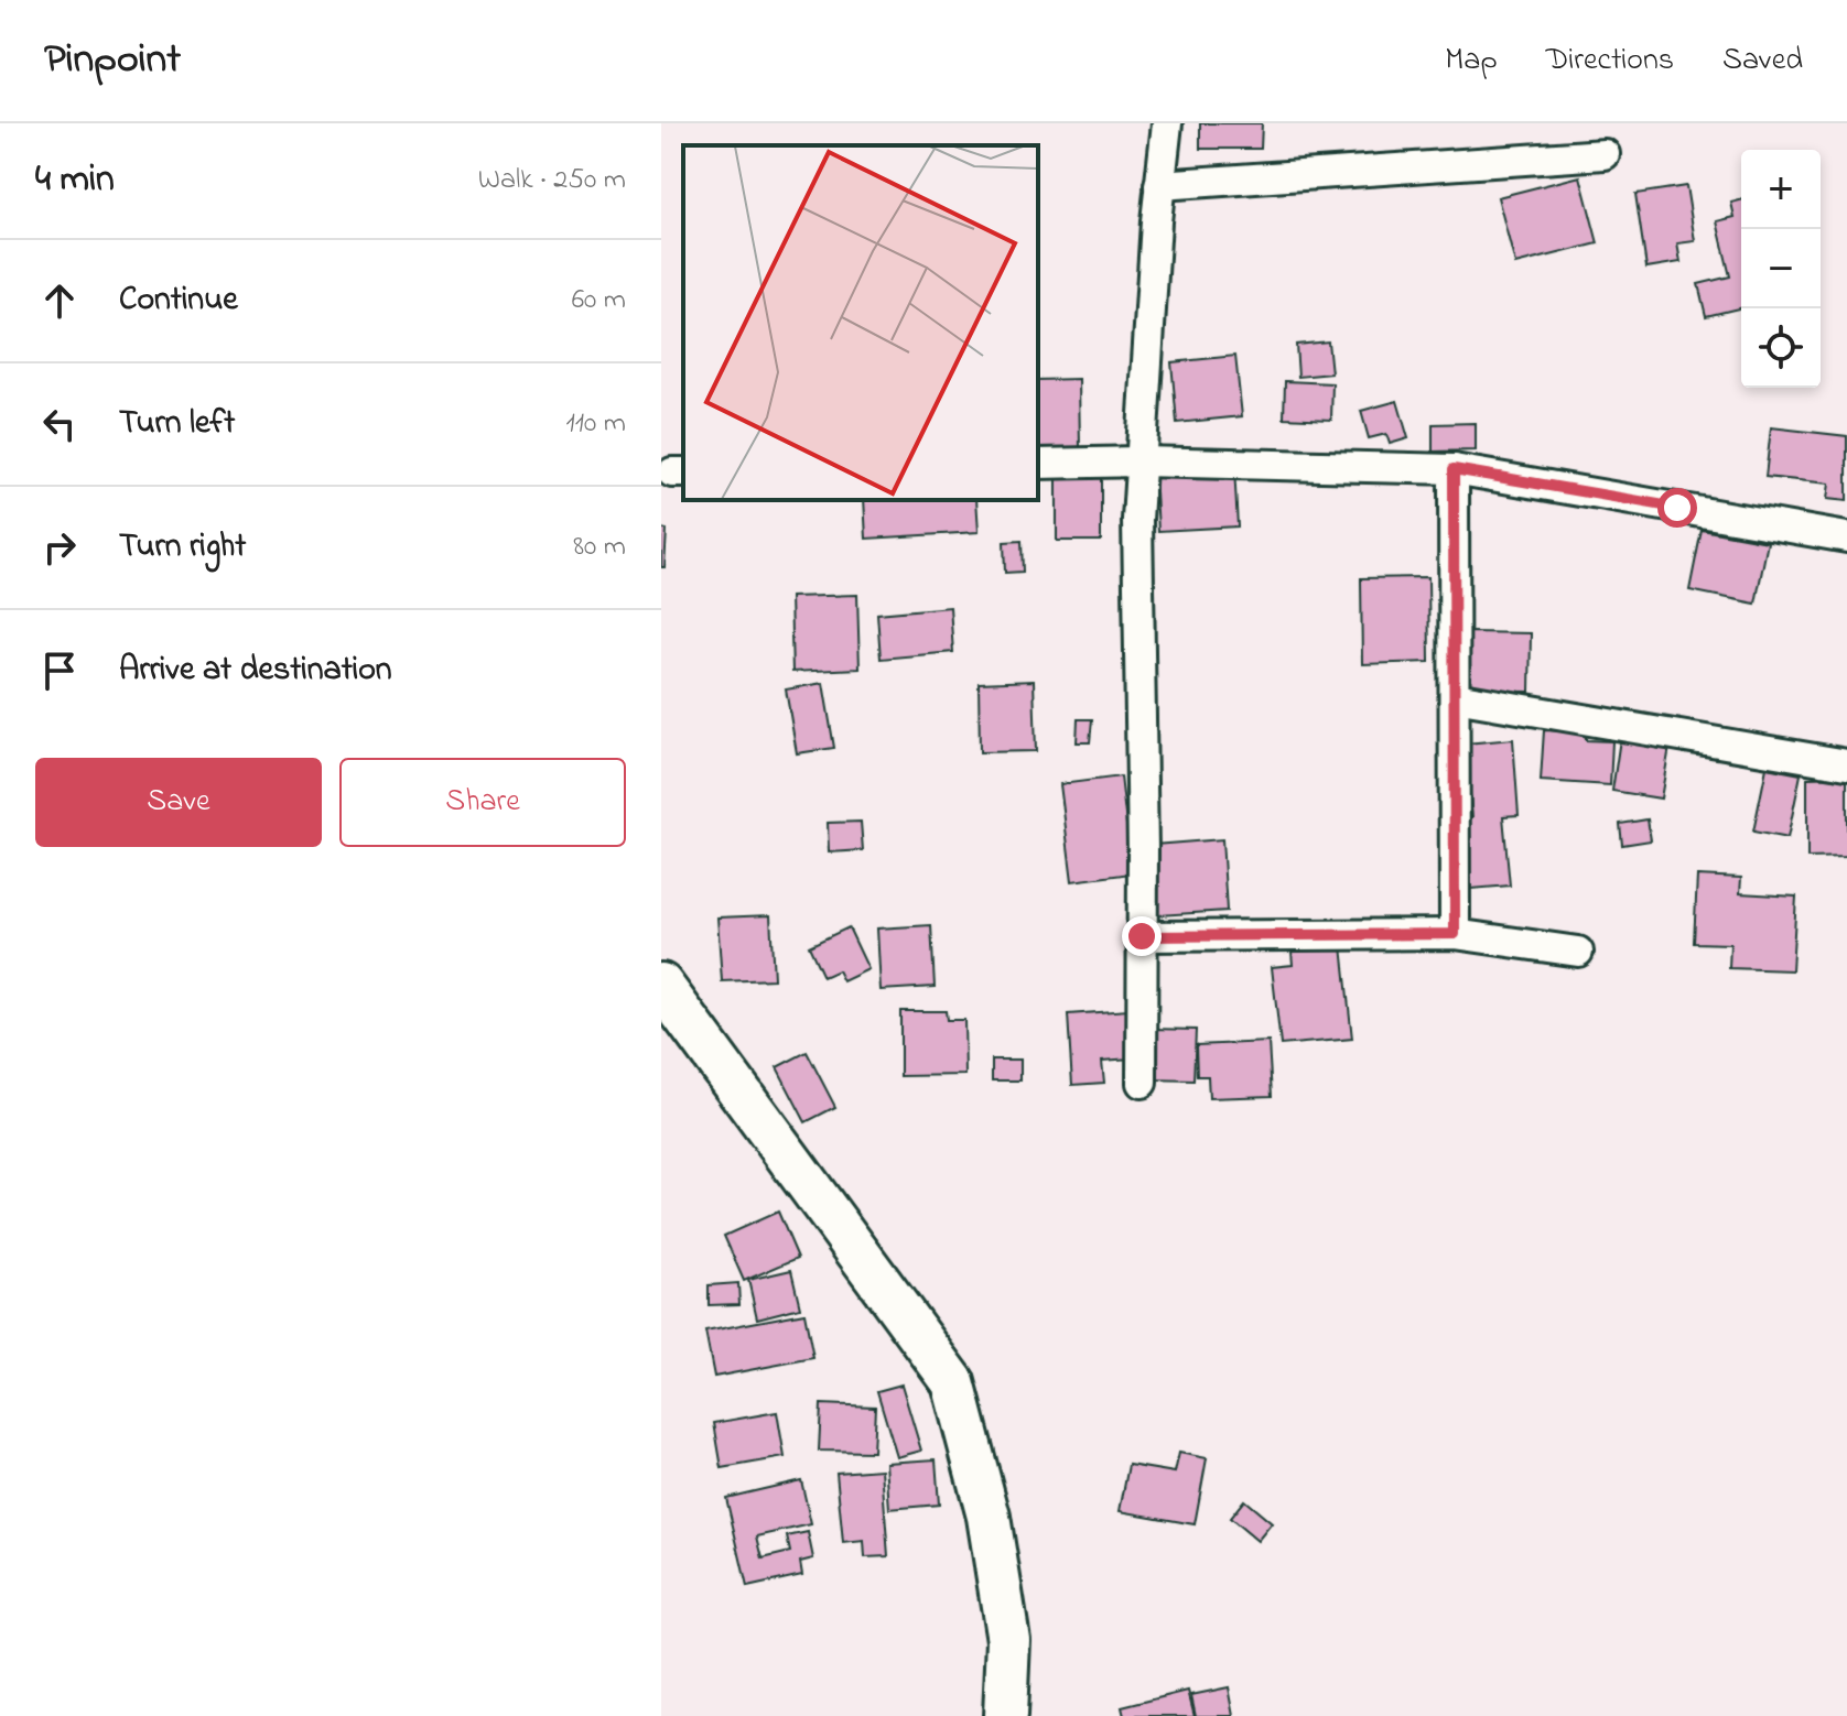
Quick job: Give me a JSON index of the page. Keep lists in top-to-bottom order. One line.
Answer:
{"page":{"header":"Pinpoint","nav":["Map","Directions","Saved"],"heading":["4 min","Walk · 250 m"],"map_buttons":["+","−"],"list":[["Continue","60 m"],["Turn left","110 m"],["Turn right","80 m"],"Arrive at destination"],"buttons":["Save","Share"]}}
